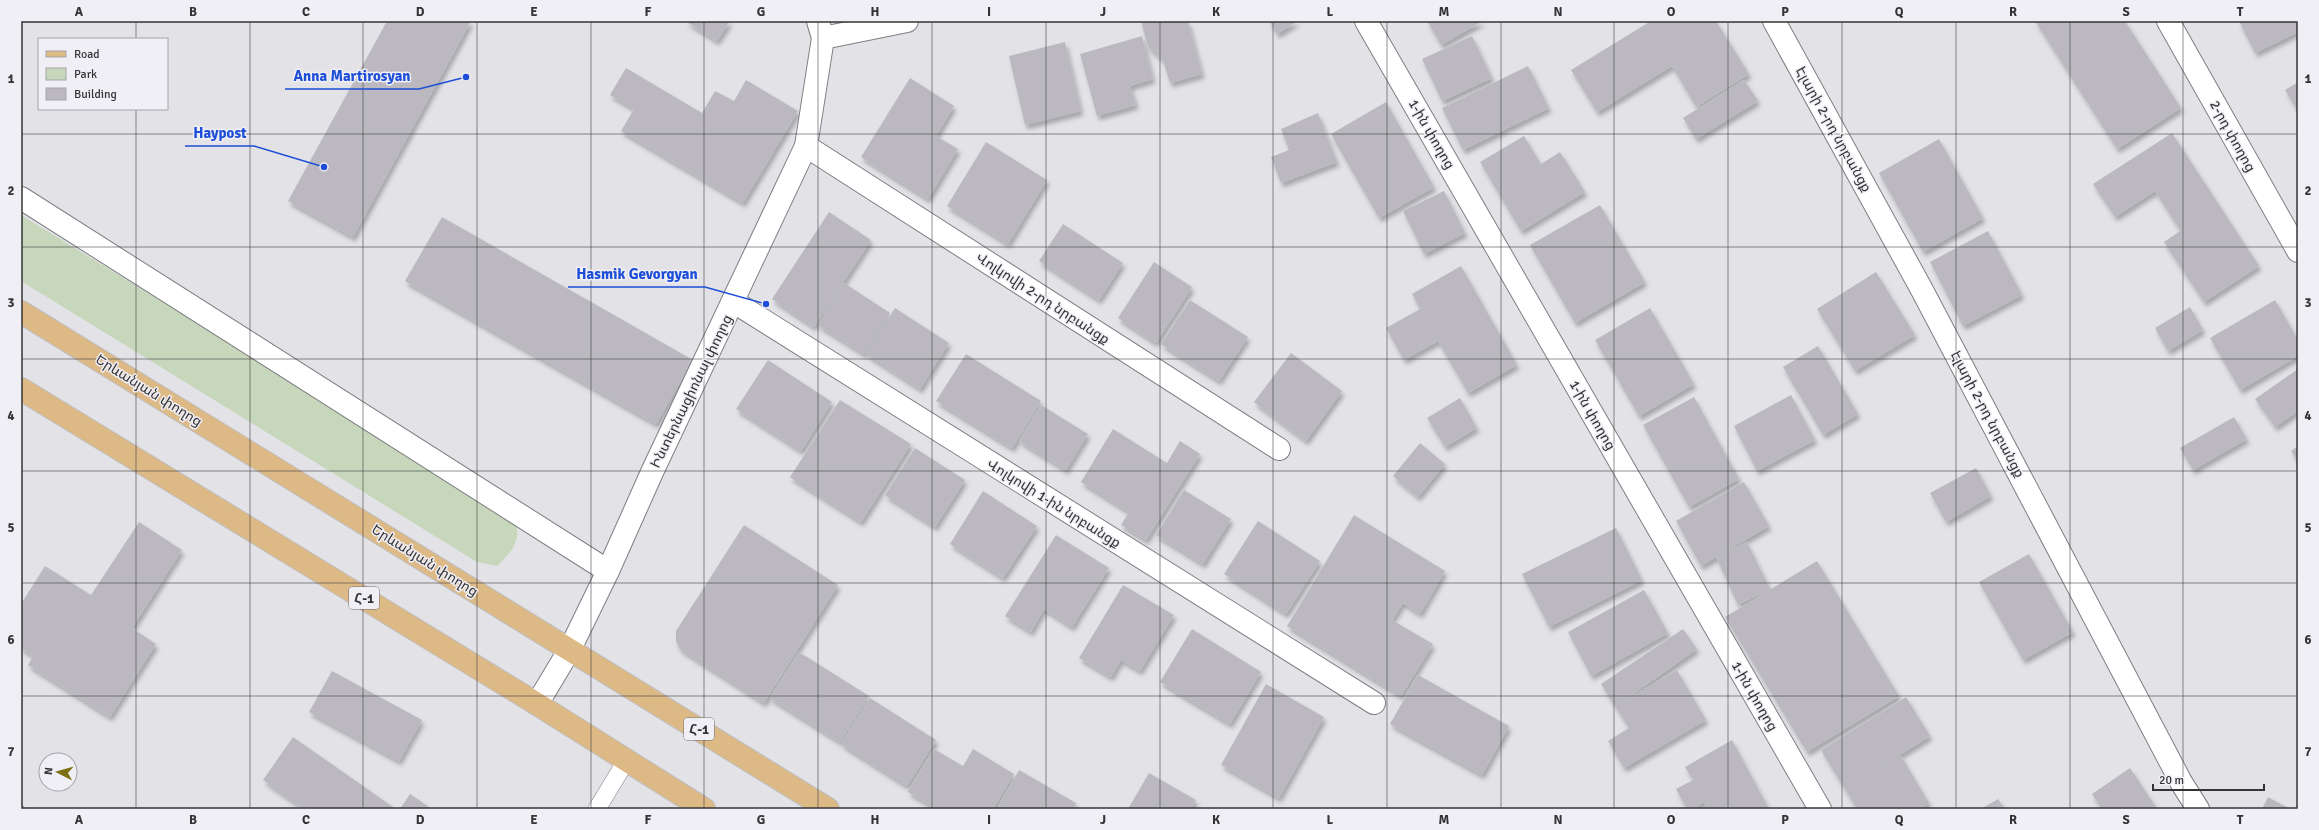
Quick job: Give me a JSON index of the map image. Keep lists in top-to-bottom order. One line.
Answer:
{"streets":{"main road":["Երևանյան փողոց","Հ-1"],"street":["Էլարի 2-րդ նրբանցք","1-ին փողոց","2-րդ փողոց","Վոլկովի 2-րդ նրբանցք","Ինտերնացիոնալ փողոց","Վոլկովի 1-ին նրբանցք"]},"crossings":[["Վոլկովի 2-րդ նրբանցք","Ինտերնացիոնալ փողոց"],["Երևանյան փողոց","Ինտերնացիոնալ փողոց"],["Ինտերնացիոնալ փողոց","Վոլկովի 1-ին նրբանցք"],["Ինտերնացիոնալ փողոց","Հ-1"]],"places":["Anna Martirosyan","Haypost","Hasmik Gevorgyan"],"legend":["Road","Park","Building"],"scale_bar":"20 m","north":"left","grid":{"columns":["A","B","C","D","E","F","G","H","I","J","K","L","M","N","O","P","Q","R","S","T"],"rows":["1","2","3","4","5","6","7"]}}
